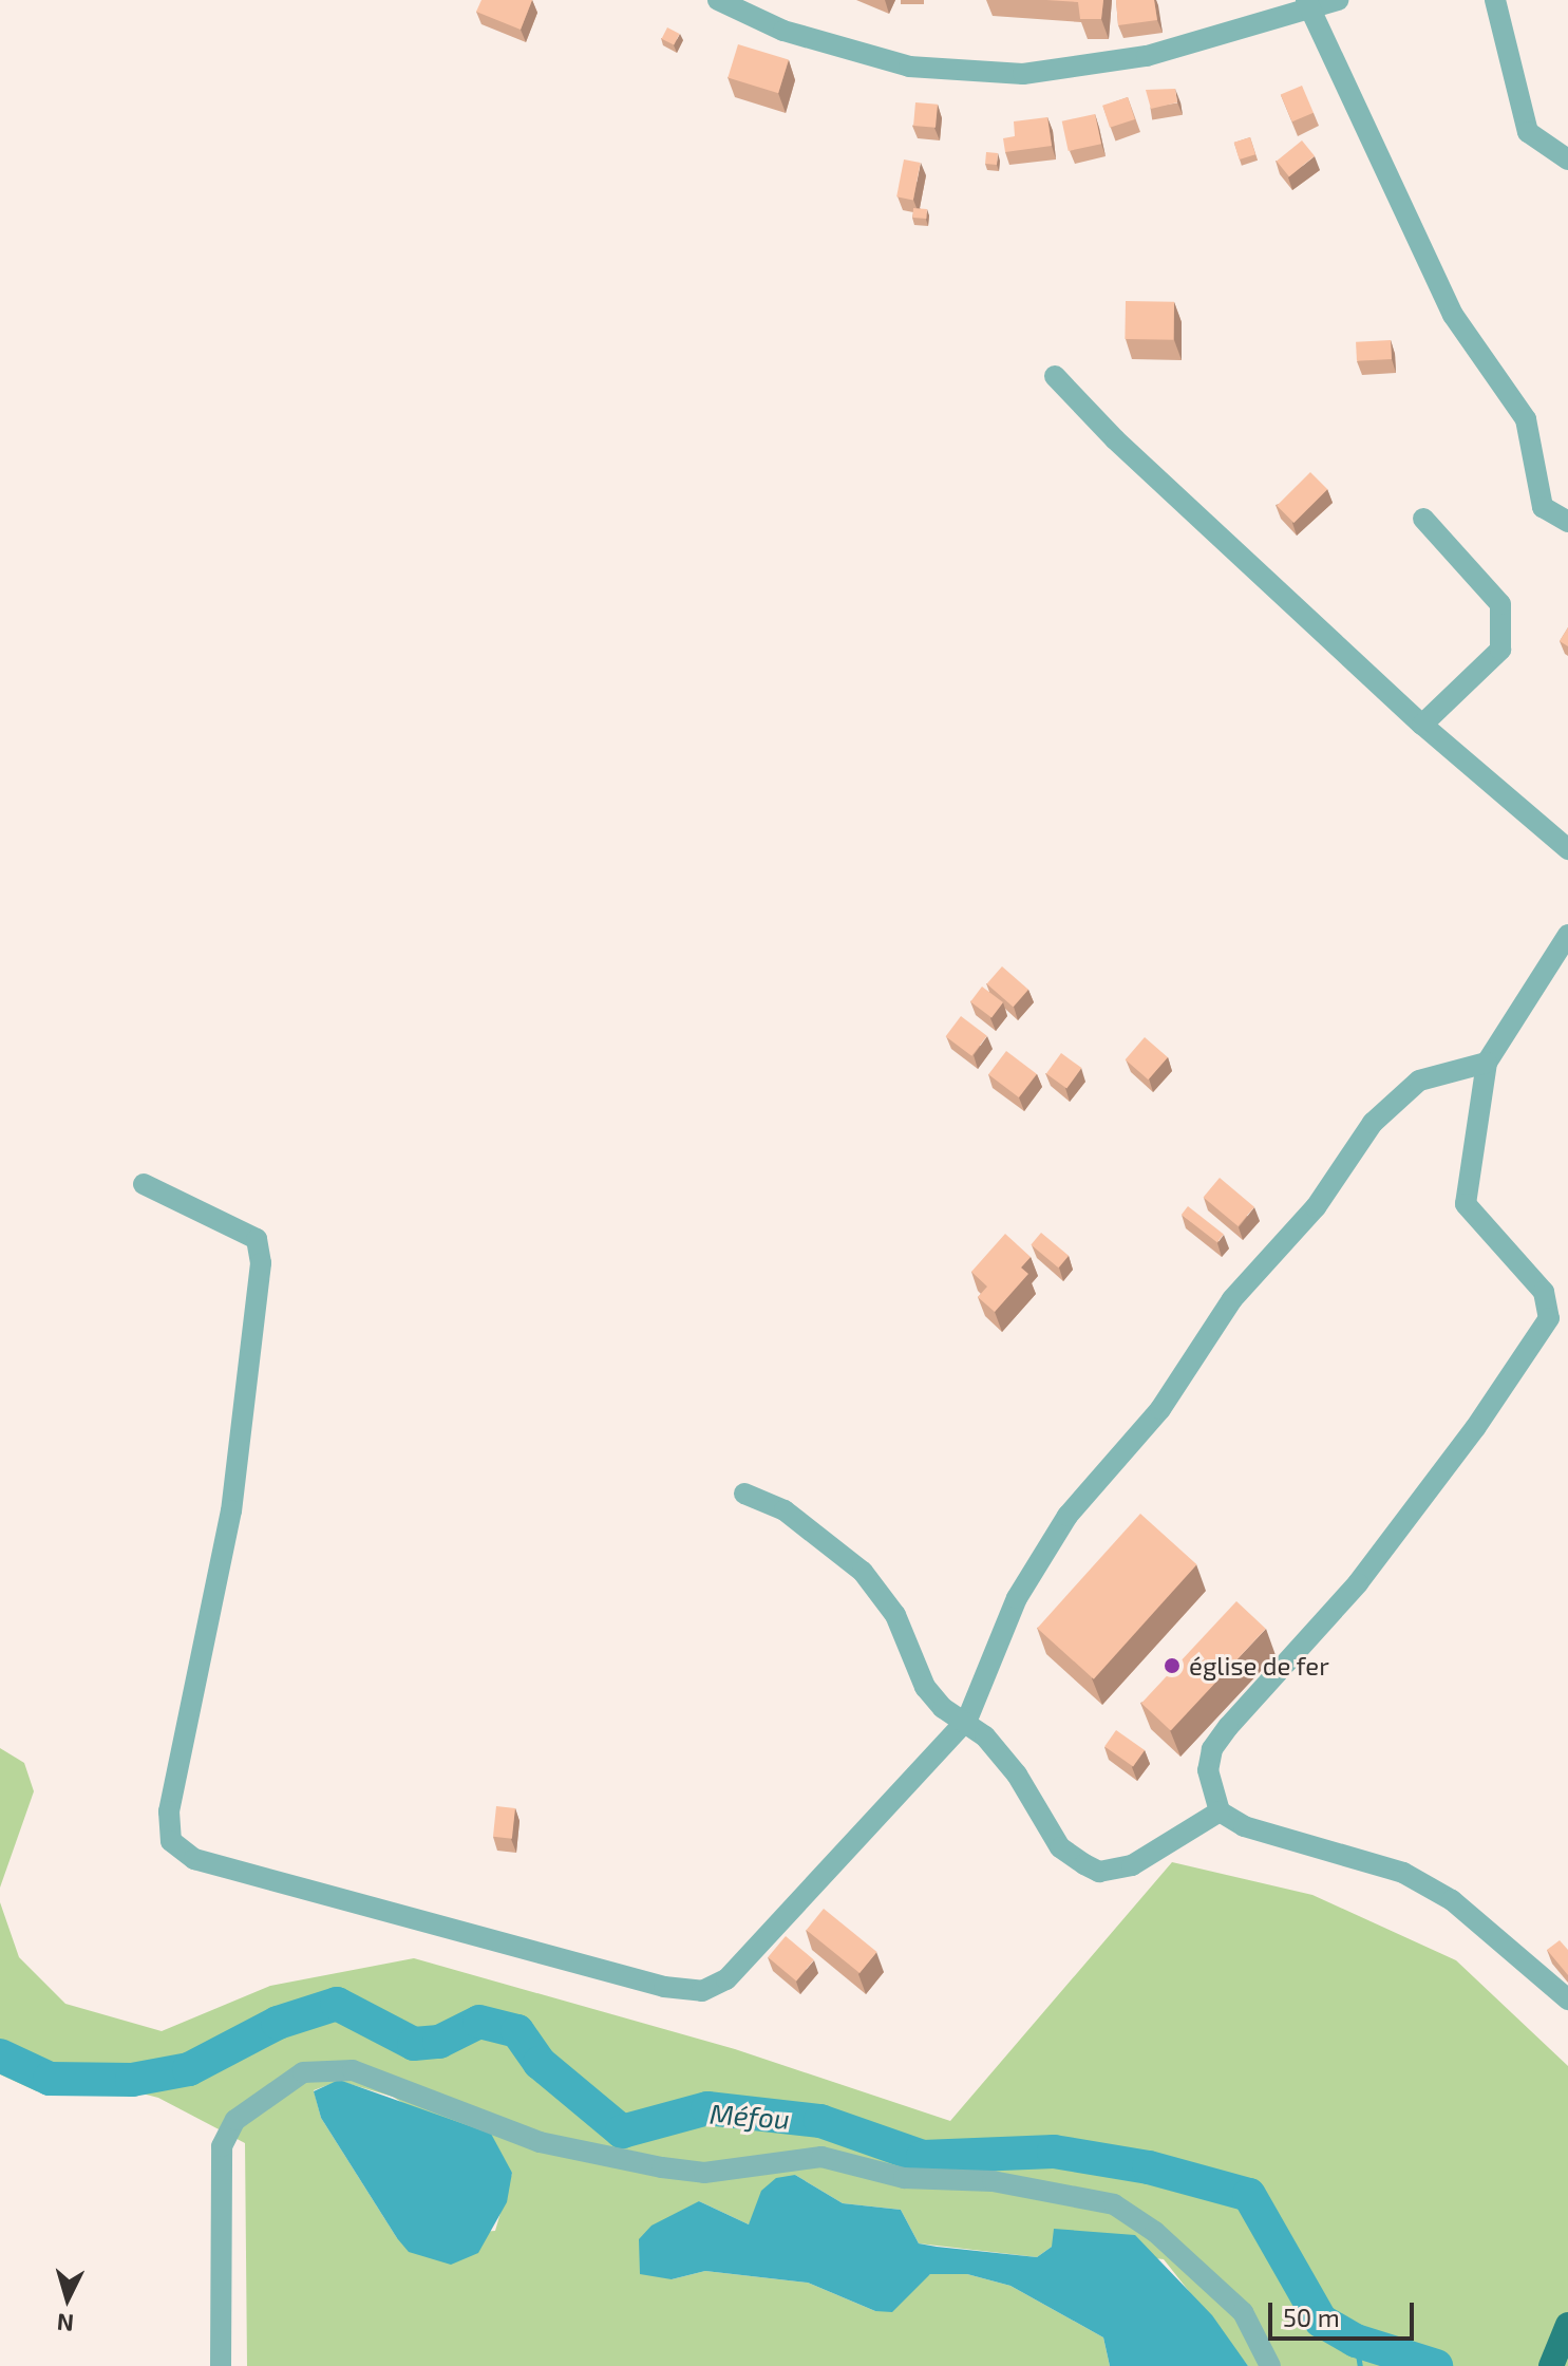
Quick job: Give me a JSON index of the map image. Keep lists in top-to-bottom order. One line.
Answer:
{"water":["Méfou"],"places":["église de fer"],"scale_bar":"50 m","north":"bottom"}
